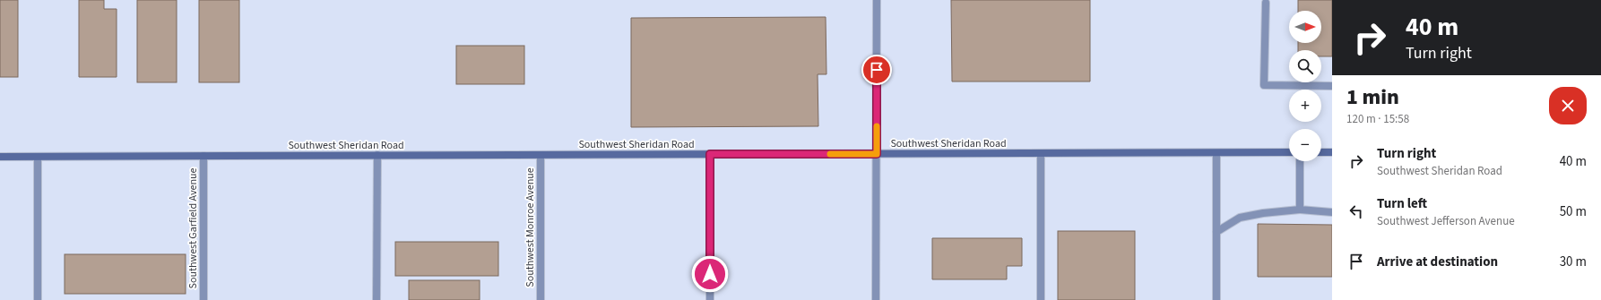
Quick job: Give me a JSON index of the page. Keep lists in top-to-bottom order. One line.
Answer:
{"streets":{"street":["Southwest Sheridan Road","Southwest Monroe Avenue","Southwest Garfield Avenue"]},"crossings":[["Southwest Sheridan Road","Southwest Monroe Avenue"],["Southwest Sheridan Road","Southwest Garfield Avenue"]],"north":"right","page":{"turn":["40 m","Turn right"],"map_buttons":["+","−"],"heading":["1 min","120 m · 15:58"],"list":[{"name":"Turn right","note":"Southwest Sheridan Road","value":"40 m"},{"name":"Turn left","note":"Southwest Jefferson Avenue","value":"50 m"},{"name":"Arrive at destination","value":"30 m"}]}}
